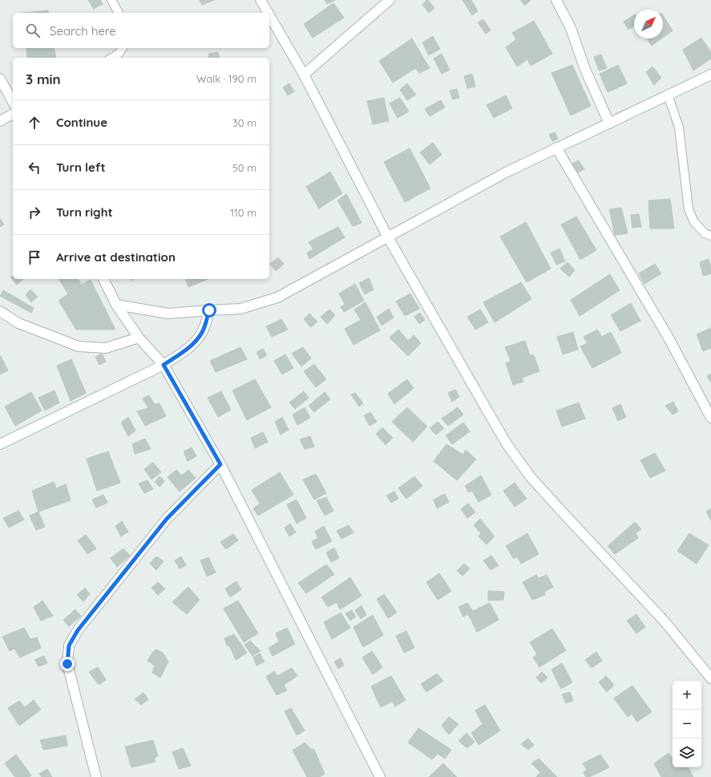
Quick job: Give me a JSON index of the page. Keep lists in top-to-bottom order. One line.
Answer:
{"north":"top right","page":{"search":"Search here","heading":["3 min","Walk · 190 m"],"list":[["Continue","30 m"],["Turn left","50 m"],["Turn right","110 m"],"Arrive at destination"],"map_buttons":["+","−"]}}
